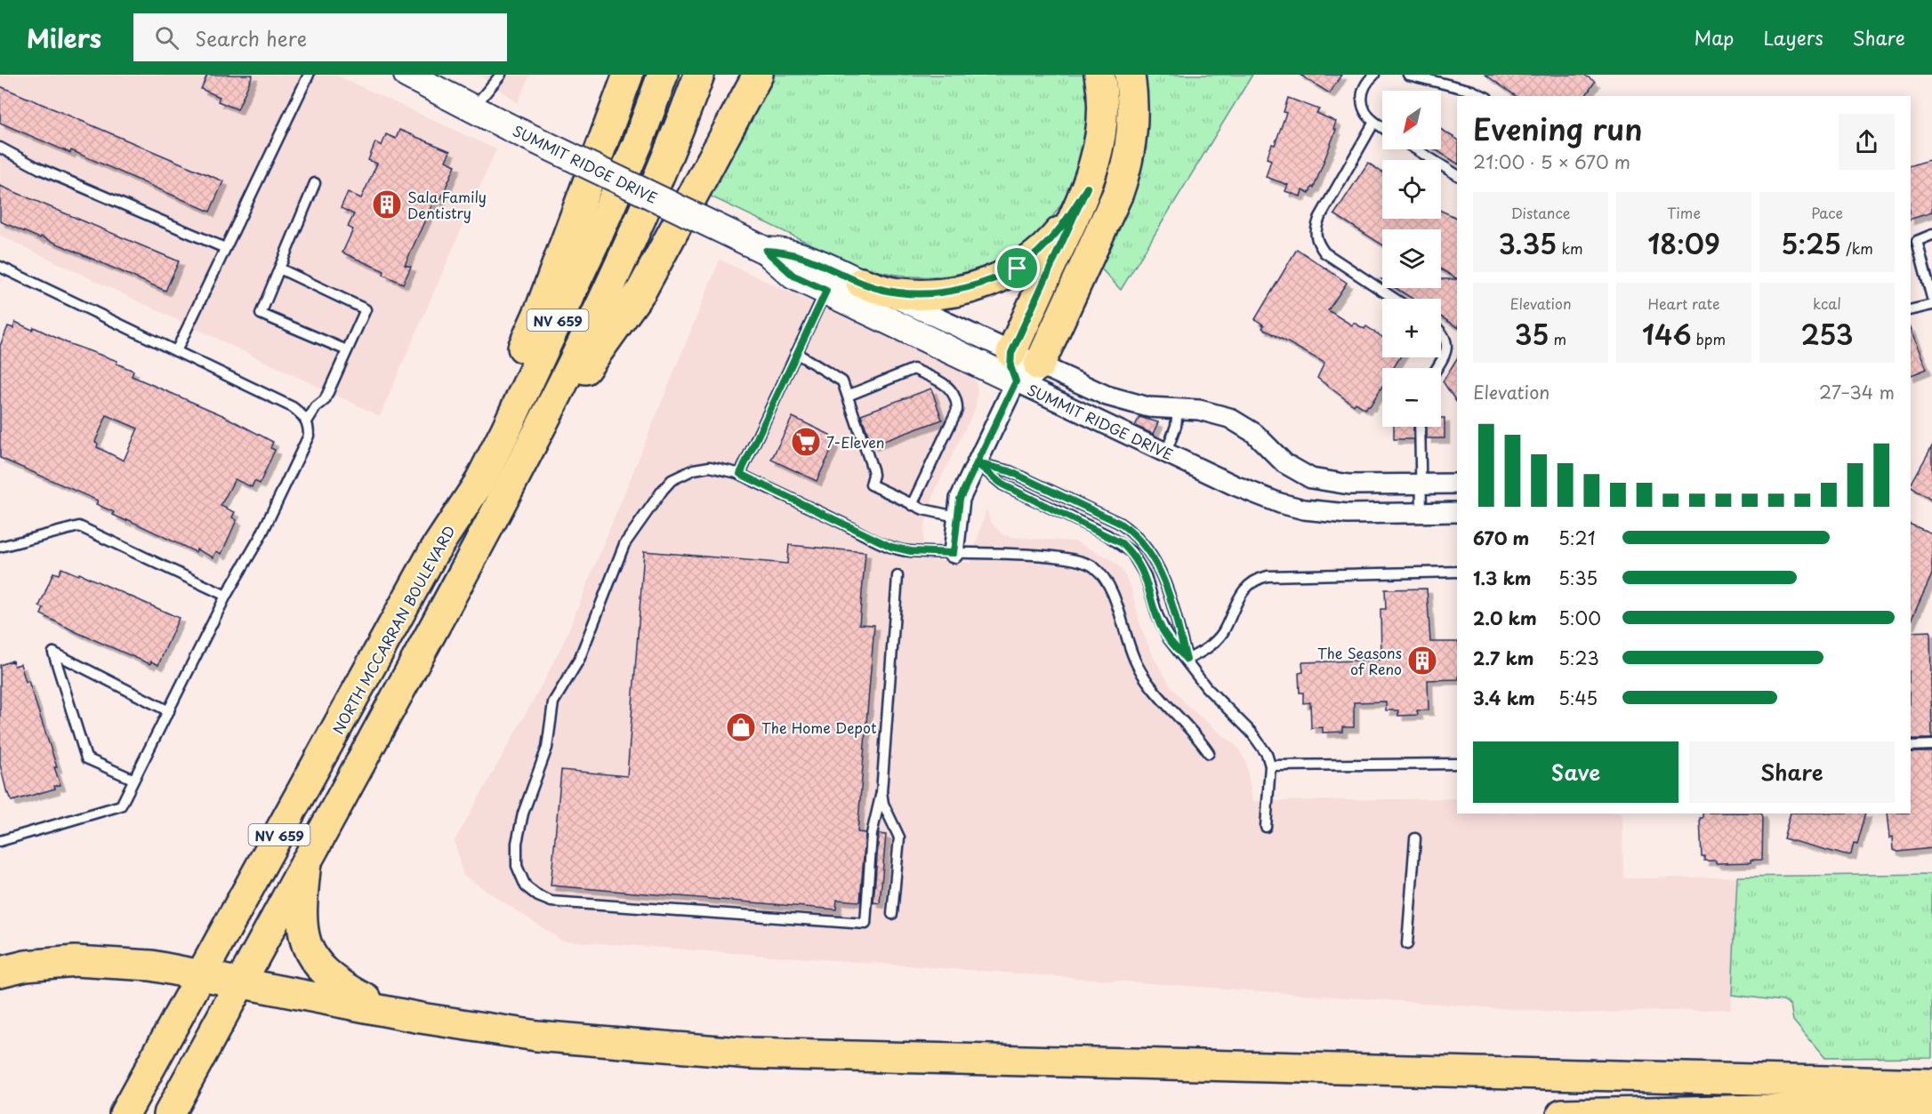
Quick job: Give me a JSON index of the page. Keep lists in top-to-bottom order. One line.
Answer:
{"streets":{"main road":["NV 659","NORTH MCCARRAN BOULEVARD"],"street":["SUMMIT RIDGE DRIVE"]},"places":{"building":["Sala Family Dentistry","The Seasons of Reno"],"supermarket":["7-Eleven"],"shop":["The Home Depot"]},"north":"bottom left","page":{"header":"Milers","search":"Search here","nav":["Map","Layers","Share"],"map_buttons":["+","−"],"heading":["Evening run","21:00 · 5 × 670 m"],"stats":[["Distance","3.35 km"],["Time","18:09"],["Pace","5:25 /km"],["Elevation","35 m"],["Heart rate","146 bpm"],["kcal","253"]],"chart":["Elevation","27–34 m"],"list":[{"name":"670 m","note":"5:21"},{"name":"1.3 km","note":"5:35"},{"name":"2.0 km","note":"5:00"},{"name":"2.7 km","note":"5:23"},{"name":"3.4 km","note":"5:45"}],"buttons":["Save","Share"]}}
